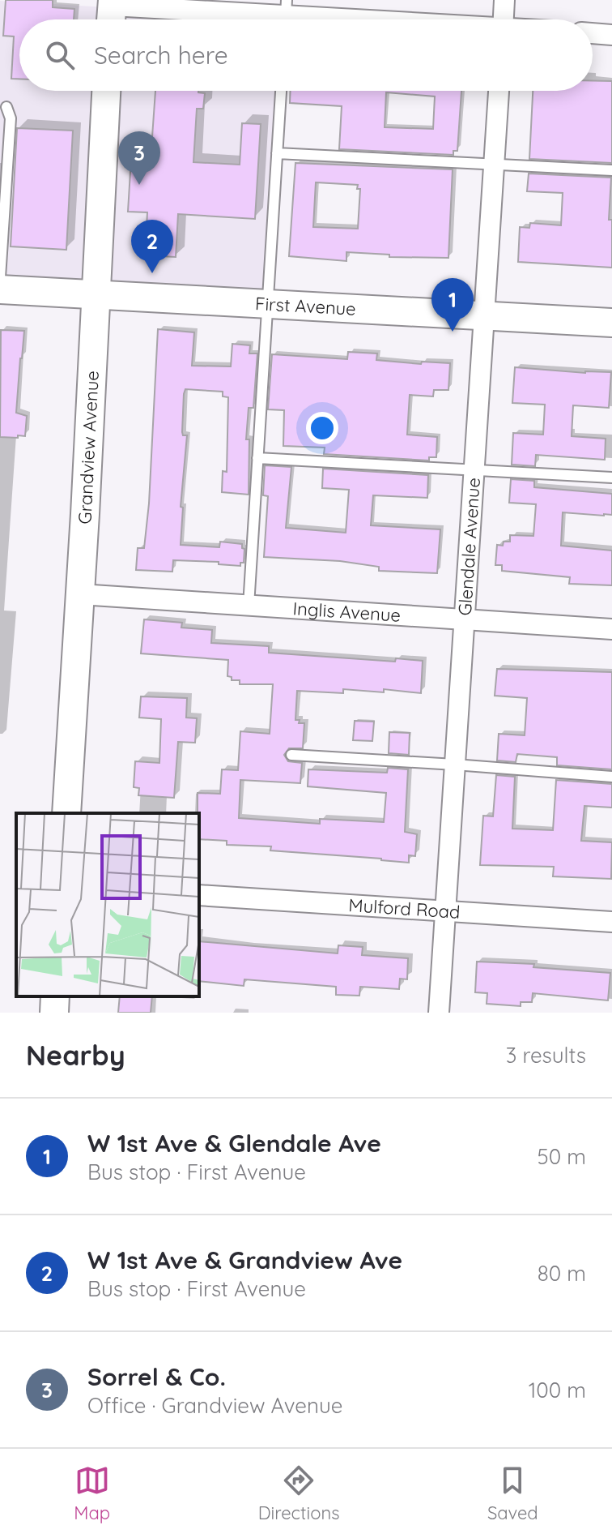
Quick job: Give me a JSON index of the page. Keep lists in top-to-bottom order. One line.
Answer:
{"streets":{"main road":["First Avenue","Grandview Avenue"],"street":["Glendale Avenue","Inglis Avenue","Mulford Road"]},"crossings":[["First Avenue","Grandview Avenue"],["First Avenue","Glendale Avenue"],["Grandview Avenue","Inglis Avenue"],["Glendale Avenue","Inglis Avenue"],["Glendale Avenue","Mulford Road"]],"page":{"search":"Search here","pins":["3","2","1"],"heading":["Nearby","3 results"],"list":[{"mark":"1","name":"W 1st Ave & Glendale Ave","note":"Bus stop · First Avenue","value":"50 m"},{"mark":"2","name":"W 1st Ave & Grandview Ave","note":"Bus stop · First Avenue","value":"80 m"},{"mark":"3","name":"Sorrel & Co.","note":"Office · Grandview Avenue","value":"100 m"}],"nav":["Map","Directions","Saved"]}}
